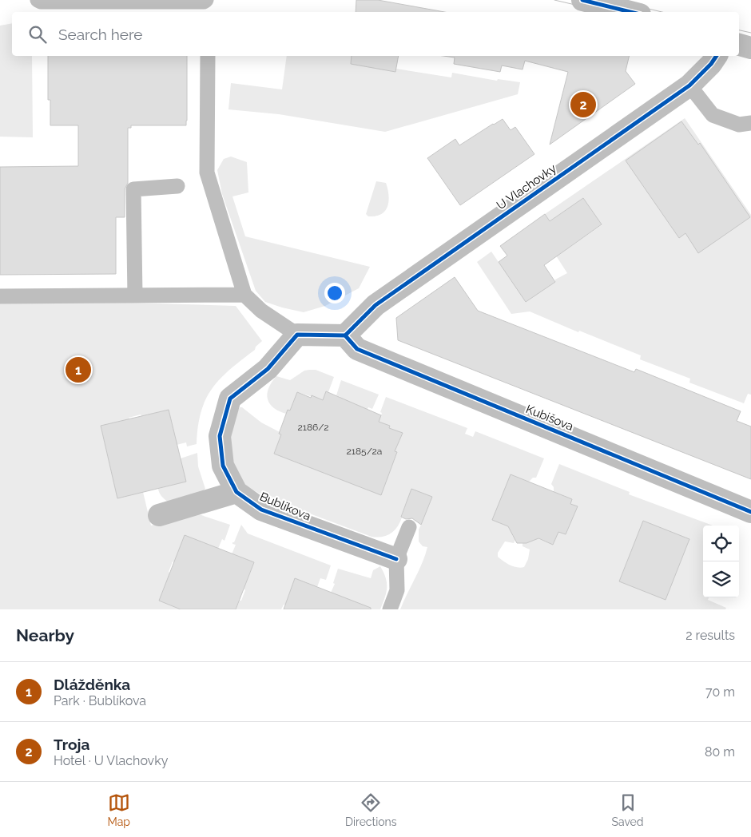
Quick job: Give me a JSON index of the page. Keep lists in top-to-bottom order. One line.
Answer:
{"streets":{"street":["U Vlachovky","Kubišova","Bublíkova"]},"crossings":[["U Vlachovky","Kubišova"]],"house_numbers":["2186/2","2185/2a"],"page":{"search":"Search here","pins":["2","1"],"heading":["Nearby","2 results"],"list":[{"mark":"1","name":"Dlážděnka","note":"Park · Bublíkova","value":"70 m"},{"mark":"2","name":"Troja","note":"Hotel · U Vlachovky","value":"80 m"}],"nav":["Map","Directions","Saved"]}}
